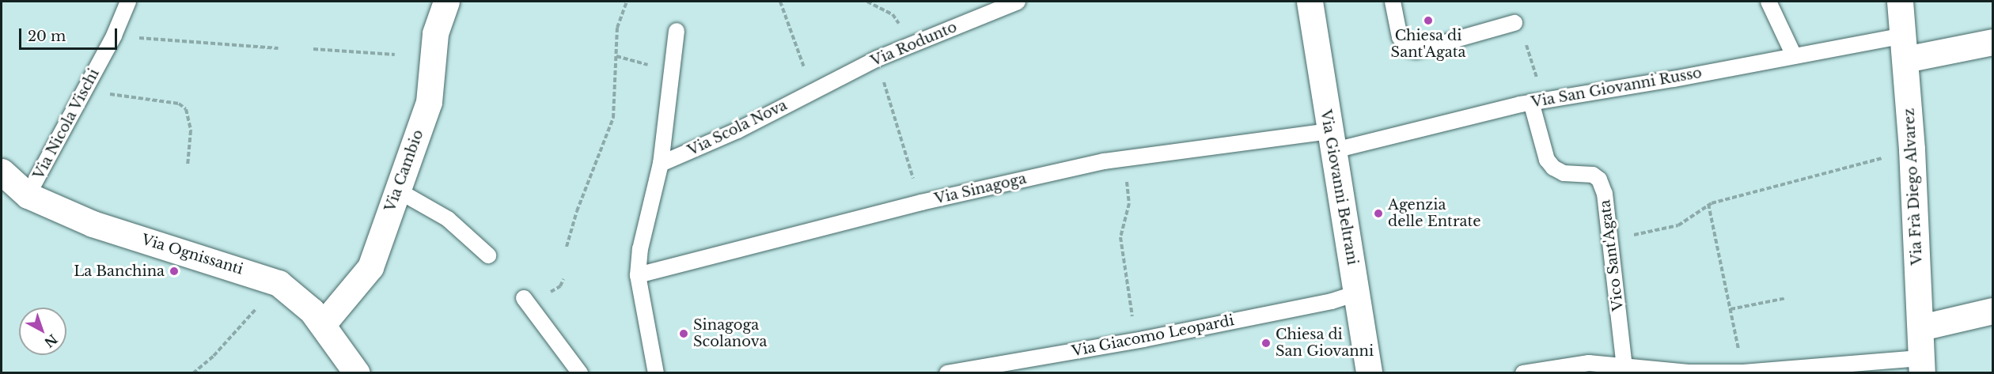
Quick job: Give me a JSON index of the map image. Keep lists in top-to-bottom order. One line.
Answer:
{"streets":{"street":["Via San Giovanni Russo","Via Cambio","Via Frà Diego Alvarez","Via Giovanni Beltrani","Via Ognissanti"],"lane":["Via Rodunto","Via Nicola Vischi","Via Scola Nova","Via Sinagoga","Vico Sant'Agata","Via Giacomo Leopardi"]},"crossings":[["Via Rodunto","Via Scola Nova"],["Via San Giovanni Russo","Via Frà Diego Alvarez"],["Via San Giovanni Russo","Via Giovanni Beltrani"],["Via San Giovanni Russo","Via Sinagoga"],["Via San Giovanni Russo","Vico Sant'Agata"],["Via Nicola Vischi","Via Ognissanti"],["Via Cambio","Via Ognissanti"],["Via Giovanni Beltrani","Via Sinagoga"],["Via Giovanni Beltrani","Via Giacomo Leopardi"]],"places":["Chiesa di Sant'Agata","Agenzia delle Entrate","La Banchina","Sinagoga Scolanova","Chiesa di San Giovanni"],"scale_bar":"20 m","north":"bottom right"}
